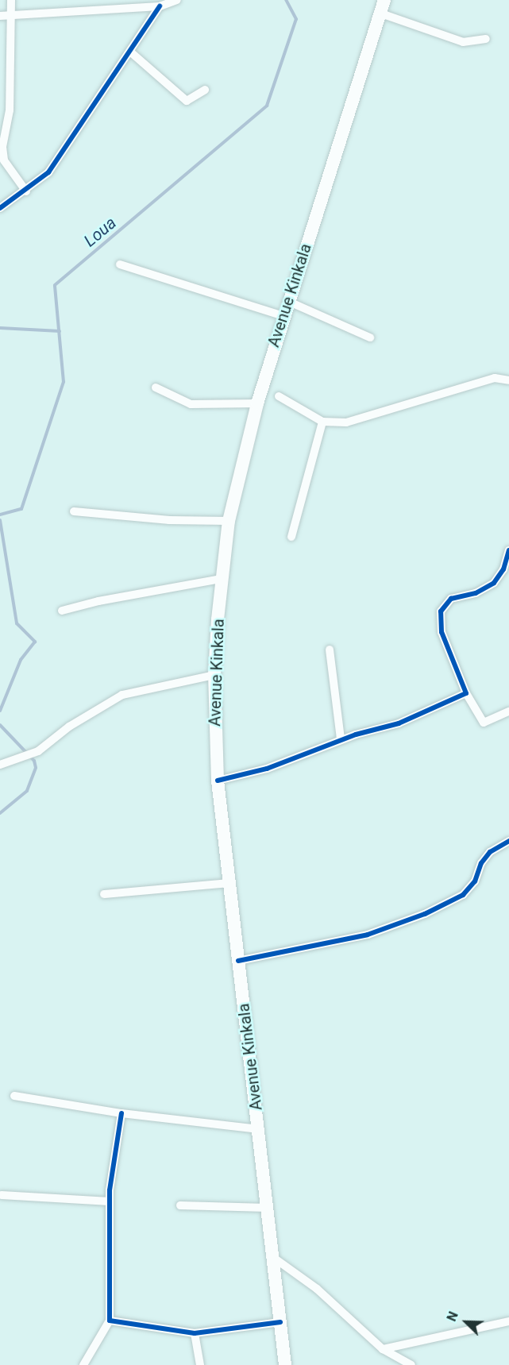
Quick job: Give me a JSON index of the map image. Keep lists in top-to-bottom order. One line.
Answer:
{"streets":{"main road":["Avenue Kinkala"]},"water":["Loua"],"north":"top left"}
